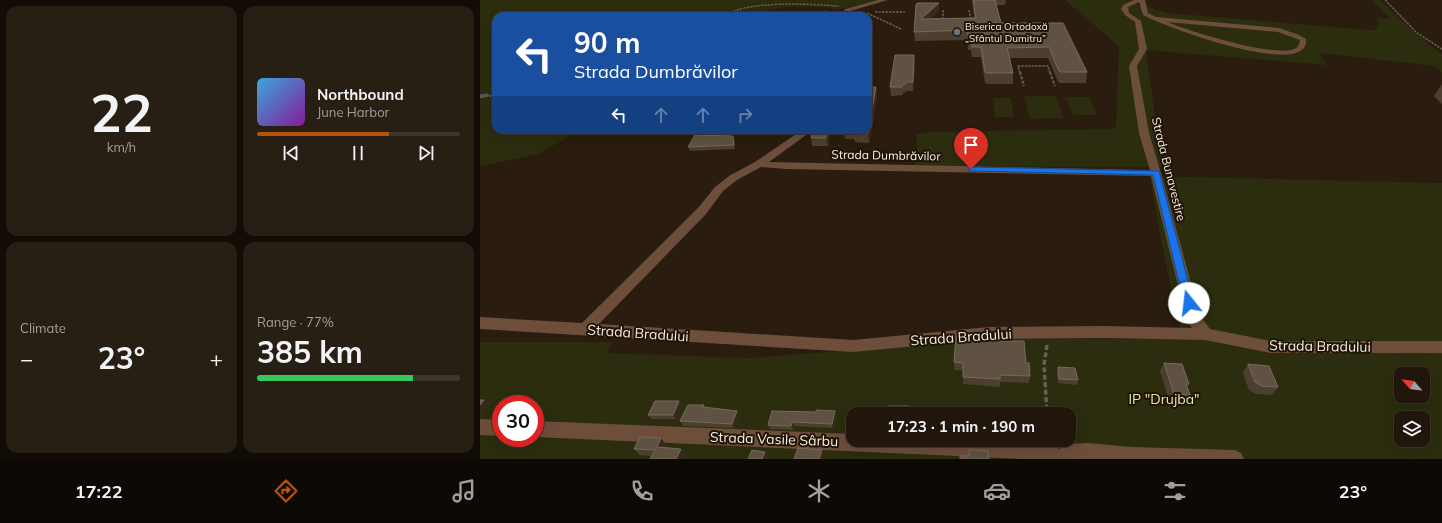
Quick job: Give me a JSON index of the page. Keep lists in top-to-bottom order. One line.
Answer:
{"streets":{"street":["Strada Dumbrăvilor","Strada Bunavestire","Strada Bradului","Strada Vasile Sârbu"]},"crossings":[["Strada Dumbrăvilor","Strada Bunavestire"],["Strada Bunavestire","Strada Bradului"]],"parks":["IP \"Drujba\""],"places":["Biserica Ortodoxă „Sfântul Dumitru”"],"north":"top left","page":{"tile":[["22","km/h"],"Climate",["Range · 77%","385 km"]],"turn":["90 m","Strada Dumbrăvilor"],"song":["Northbound","June Harbor"],"heat":["−","23°","+"],"limit":"30","trip":"17:23 · 1 min · 190 m","tabs":["17:22","23°"]}}
